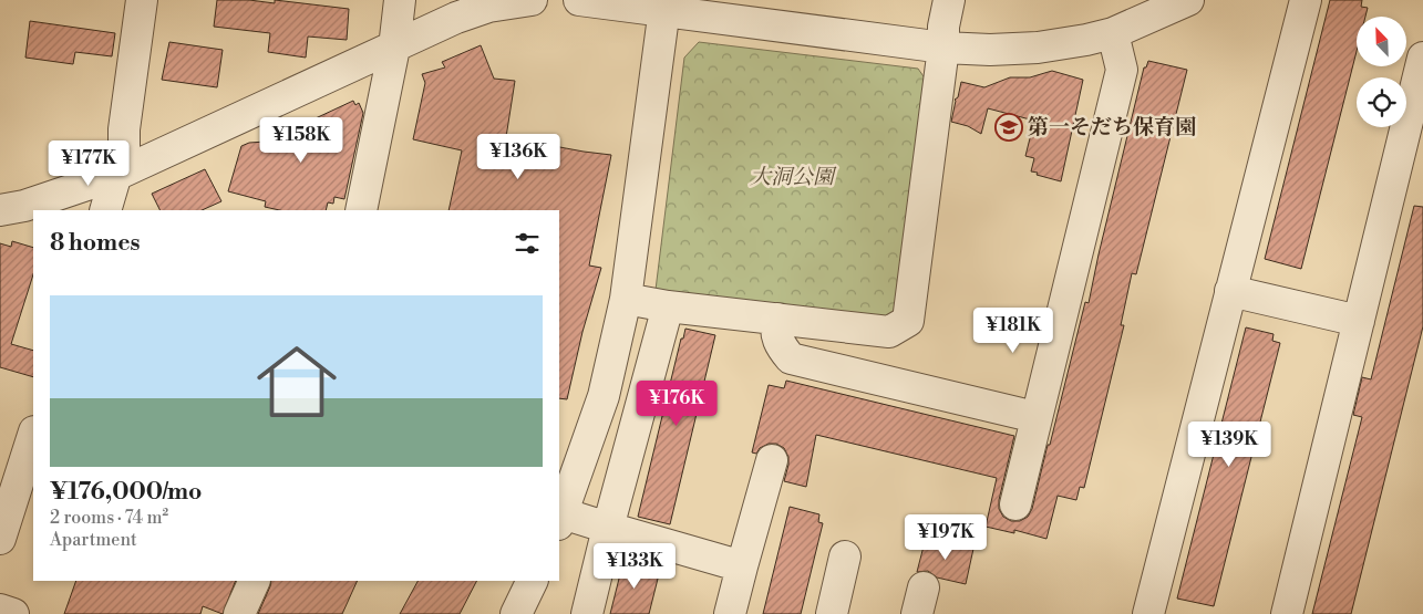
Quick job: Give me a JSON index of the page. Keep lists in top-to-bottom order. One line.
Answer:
{"parks":["大洞公園"],"places":{"school or university":["第一そだち保育園"]},"north":"top left","page":{"price":["¥158K","¥136K","¥177K","¥181K","¥176K","¥139K","¥197K","¥133K"],"heading":"8 homes","list":[{"name":"¥176,000/mo","note":"2 rooms · 74 m² · Apartment"}]}}
